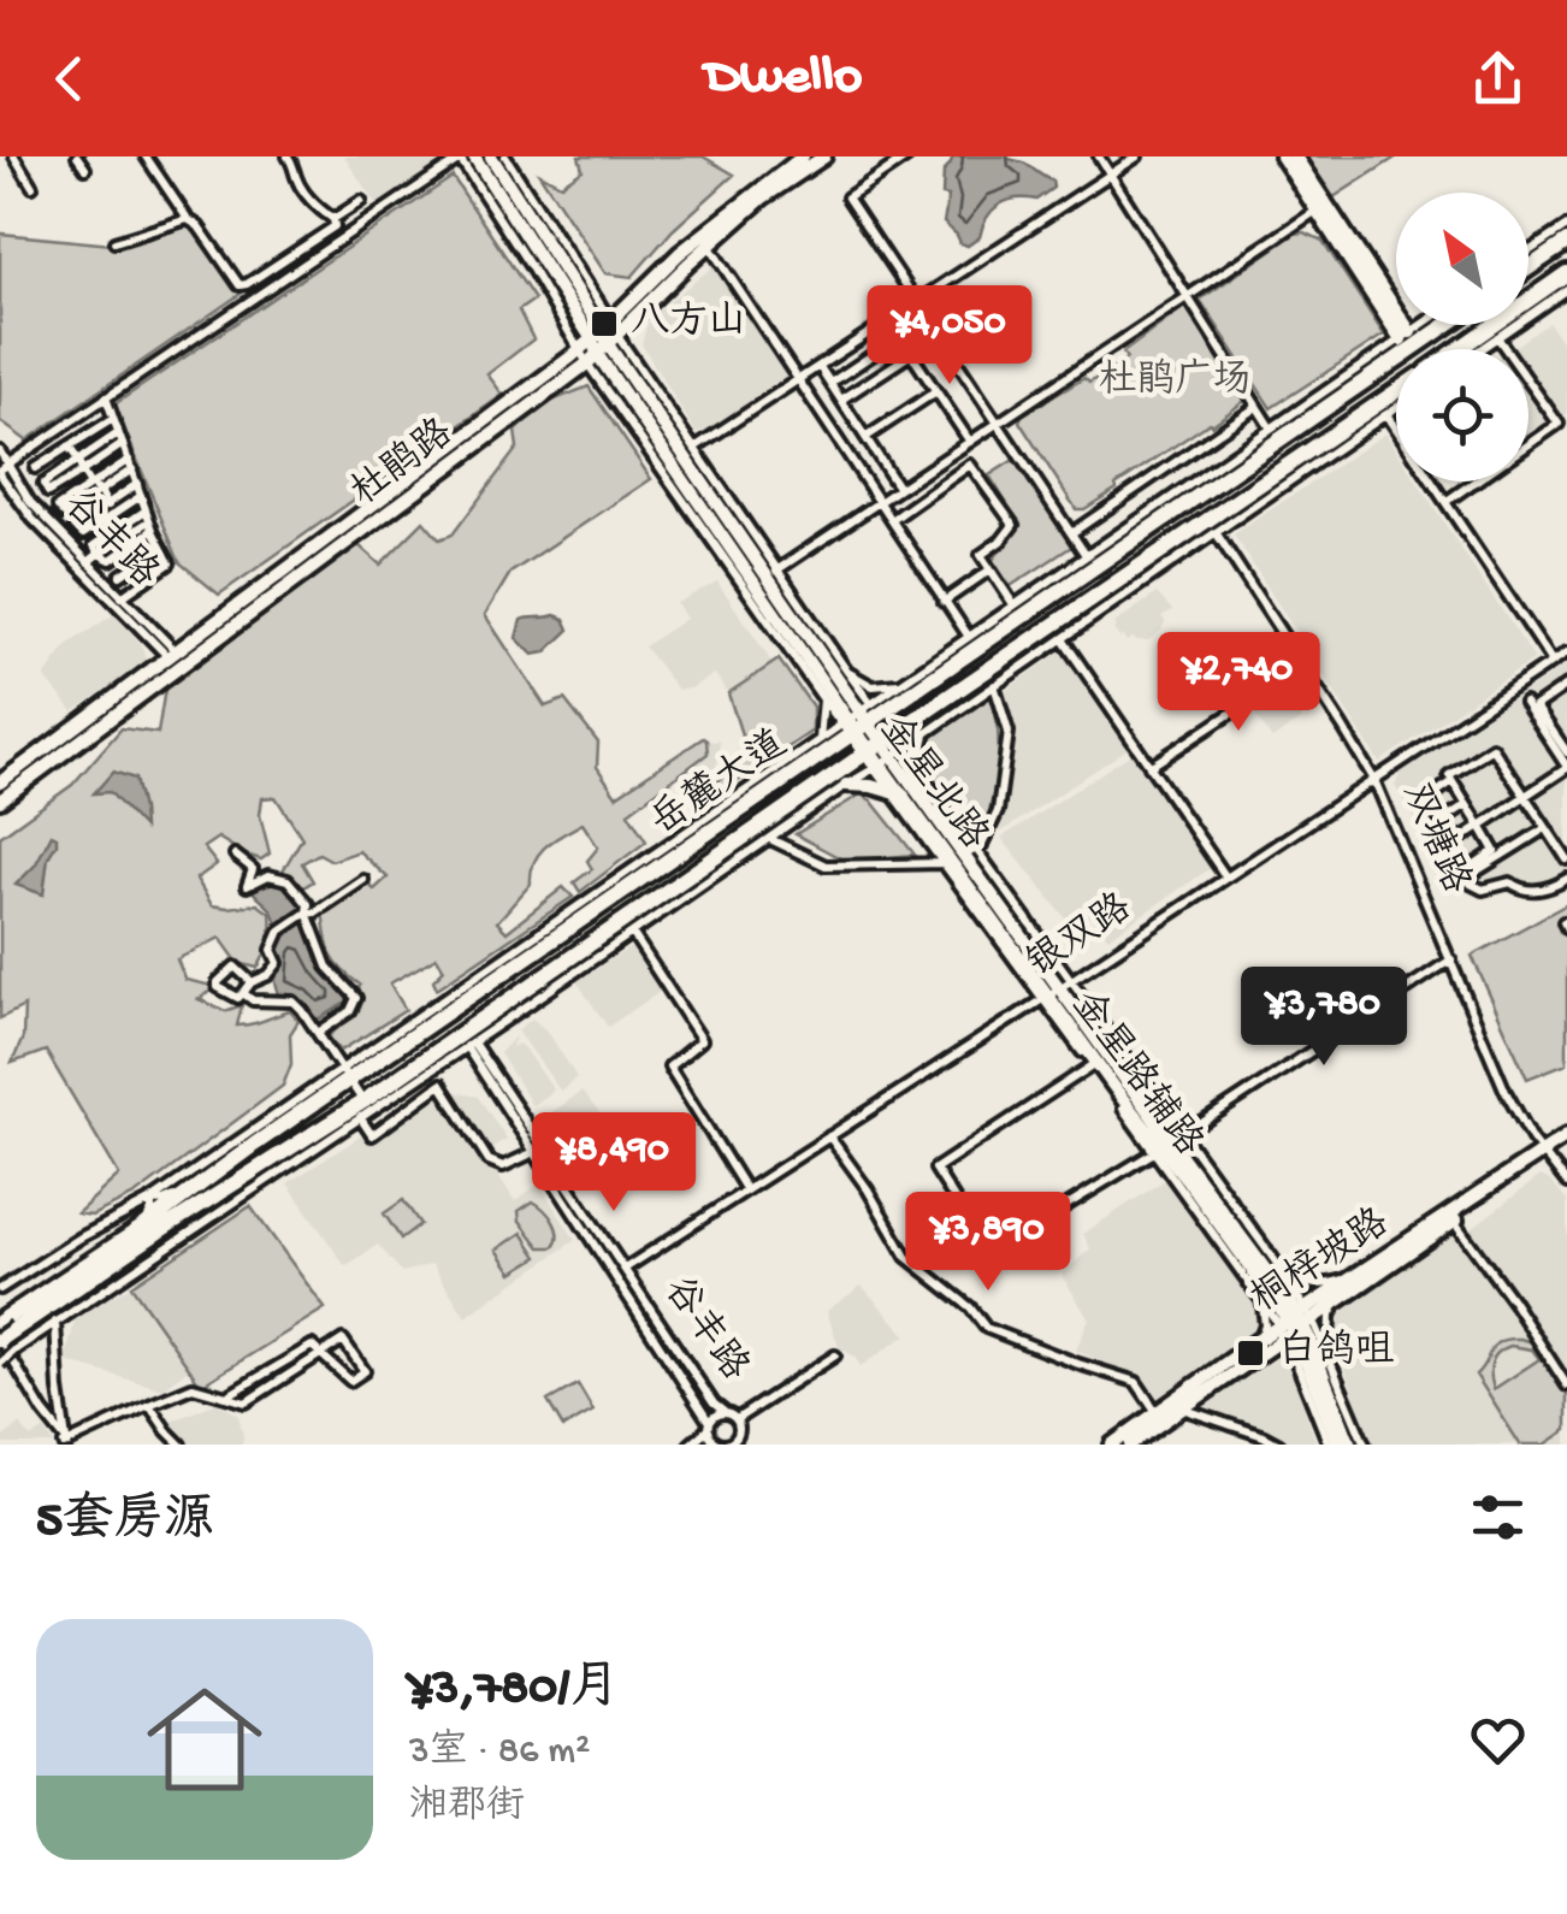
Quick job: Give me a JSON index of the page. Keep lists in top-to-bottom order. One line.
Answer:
{"streets":{"highway":["岳麓大道"],"main road":["杜鹃路","金星北路","桐梓坡路"],"street":["谷丰路","双塘路","银双路","金星路辅路"]},"crossings":[["杜鹃路","谷丰路"],["杜鹃路","金星北路"],["杜鹃路","金星路辅路"],["谷丰路","银双路"],["金星北路","岳麓大道"],["金星北路","银双路"],["金星北路","金星路辅路"],["金星北路","桐梓坡路"],["岳麓大道","金星路辅路"],["双塘路","银双路"],["双塘路","桐梓坡路"],["银双路","金星路辅路"],["金星路辅路","桐梓坡路"]],"parks":["杜鹃广场"],"places":{"transit":["八方山","白鸽咀"]},"north":"top left","page":{"header":"Dwello","price":["¥4,050","¥2,740","¥3,780","¥8,490","¥3,890"],"heading":"5套房源","list":[{"name":"¥3,780/月","note":"3室 · 86 m² · 湘郡街"}]}}
